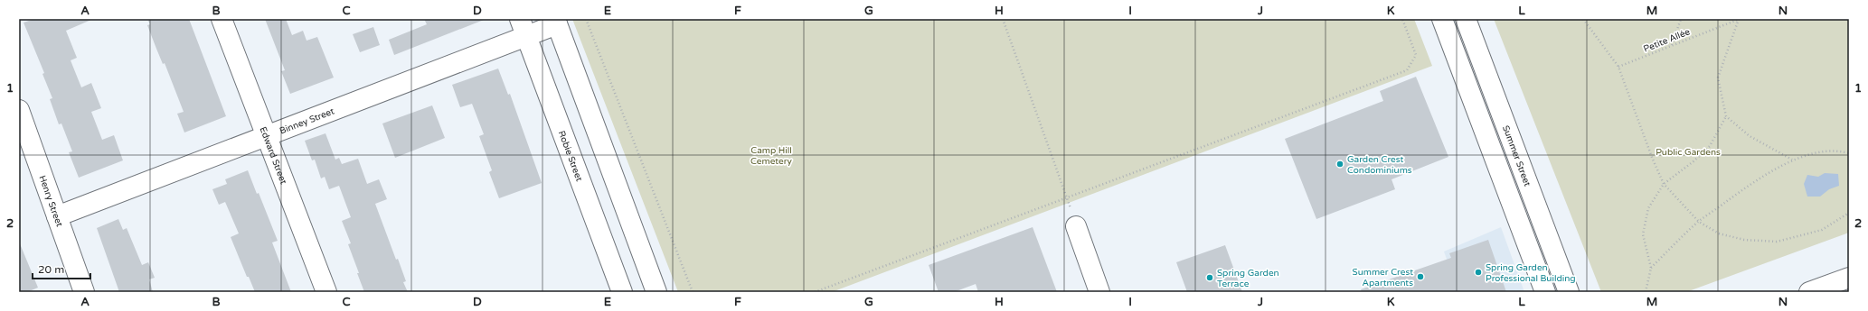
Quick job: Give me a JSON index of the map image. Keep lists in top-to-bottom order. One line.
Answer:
{"streets":{"street":["Binney Street","Edward Street","Summer Street","Robie Street","Henry Street"],"path":["Petite Allée"]},"crossings":[["Binney Street","Edward Street"],["Binney Street","Robie Street"],["Binney Street","Henry Street"]],"parks":["Camp Hill Cemetery","Public Gardens"],"places":["Garden Crest Condominiums","Spring Garden Professional Building","Summer Crest Apartments","Spring Garden Terrace"],"scale_bar":"20 m","grid":{"columns":["A","B","C","D","E","F","G","H","I","J","K","L","M","N"],"rows":["1","2"]}}
